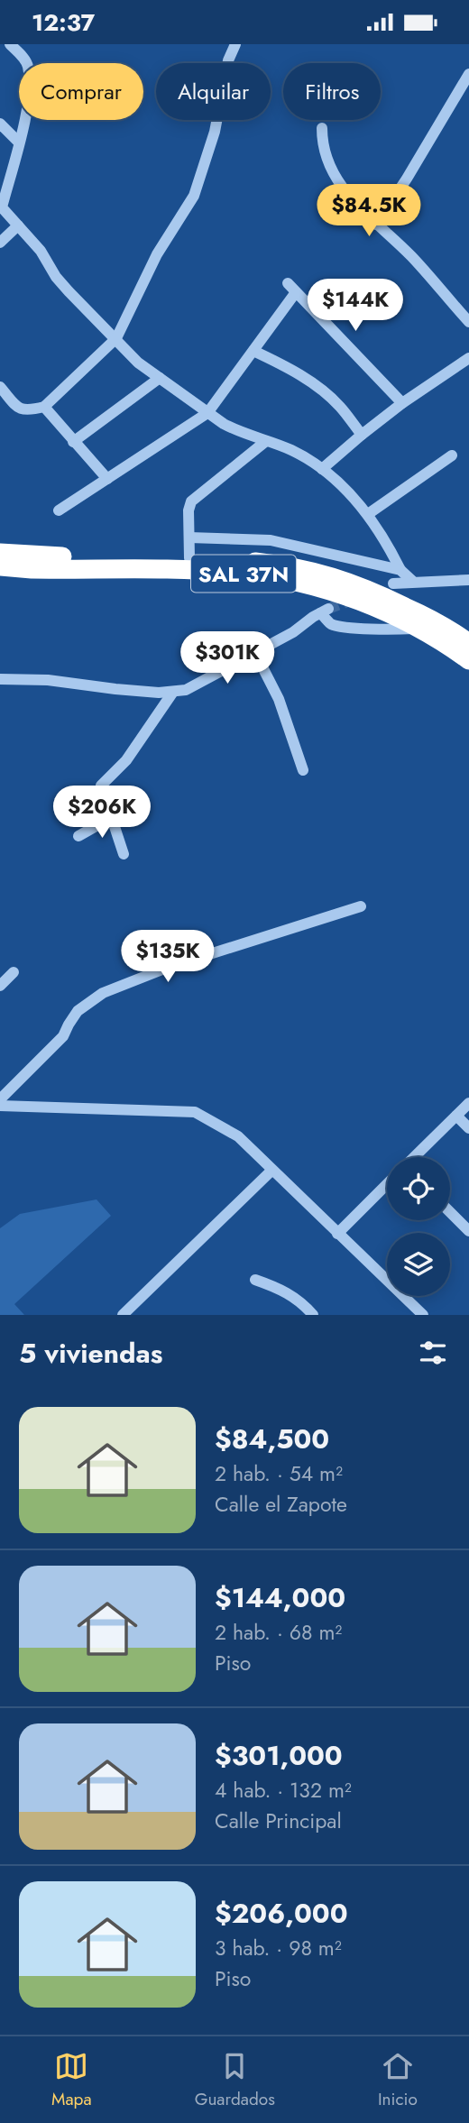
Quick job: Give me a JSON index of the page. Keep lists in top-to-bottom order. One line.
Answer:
{"streets":{"highway":["SAL 37N"]},"page":{"status":"12:37","chip":["Comprar","Alquilar","Filtros"],"price":["$84.5K","$144K","$301K","$206K","$135K"],"heading":"5 viviendas","list":[{"name":"$84,500","note":"2 hab. · 54 m² · Calle el Zapote"},{"name":"$144,000","note":"2 hab. · 68 m² · Piso"},{"name":"$301,000","note":"4 hab. · 132 m² · Calle Principal"},{"name":"$206,000","note":"3 hab. · 98 m² · Piso"}],"tabs":["Mapa","Guardados","Inicio"]}}
